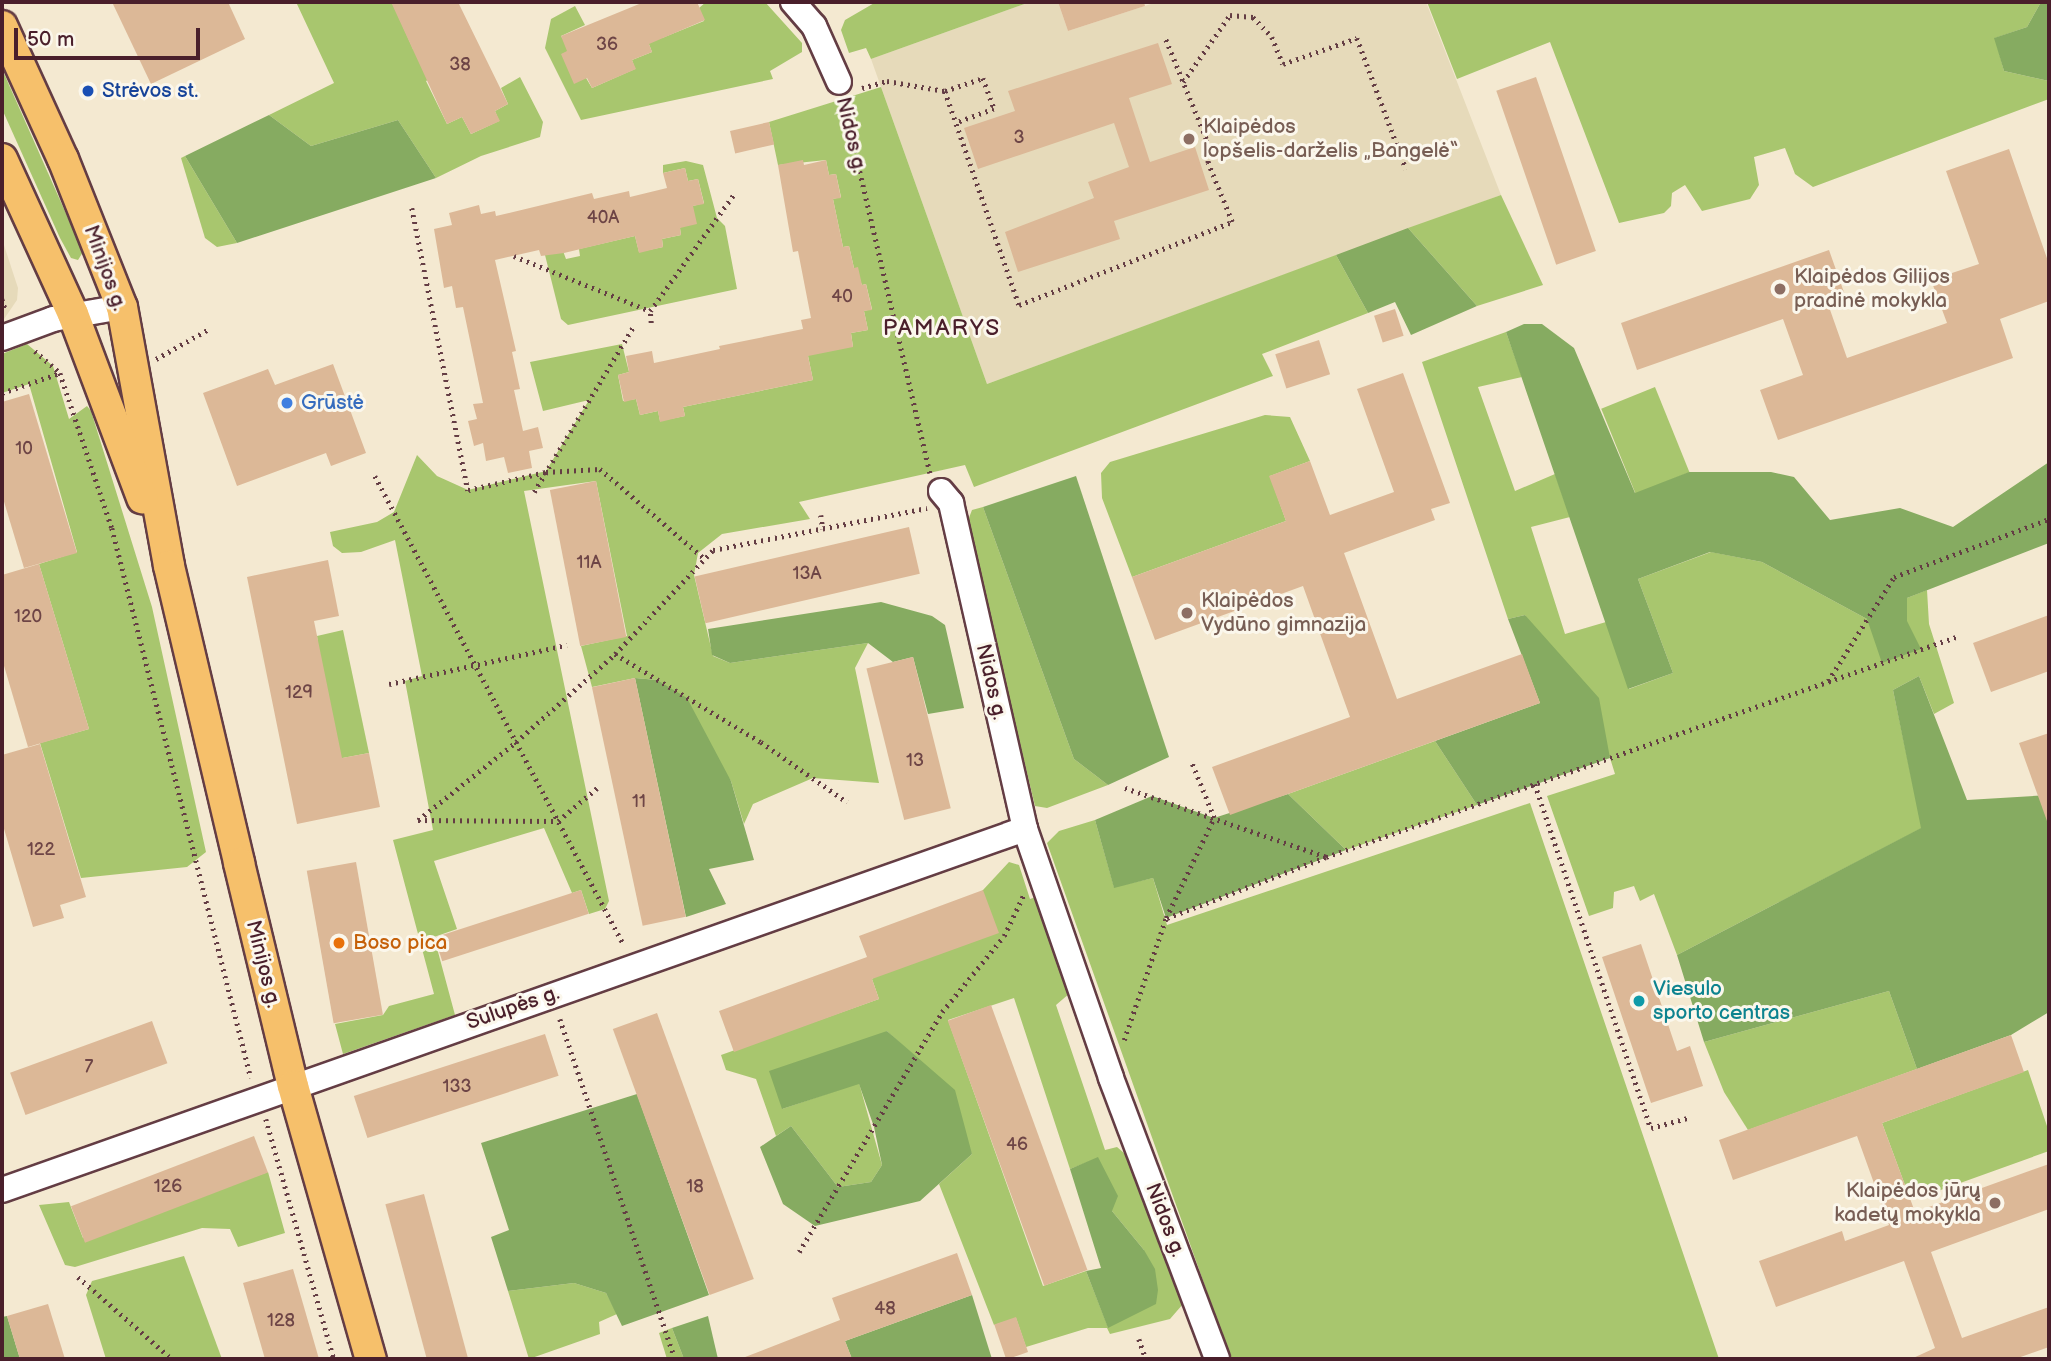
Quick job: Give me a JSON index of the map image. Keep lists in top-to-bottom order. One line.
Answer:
{"streets":{"main road":["Minijos g."],"street":["Nidos g.","Sulupės g."]},"crossings":[["Nidos g.","Sulupės g."],["Minijos g.","Sulupės g."]],"districts":["PAMARYS"],"places":["Strėvos st.","Klaipėdos lopšelis-darželis „Bangelė“","Klaipėdos Gilijos pradinė mokykla","Grūstė","Klaipėdos Vydūno gimnazija","Boso pica","Viesulo sporto centras","Klaipėdos jūrų kadetų mokykla"],"house_numbers":["36","38","3","40A","40","10","11A","13A","120","129","13","11","122","7","133","46","126","18","48","128"],"scale_bar":"50 m"}
